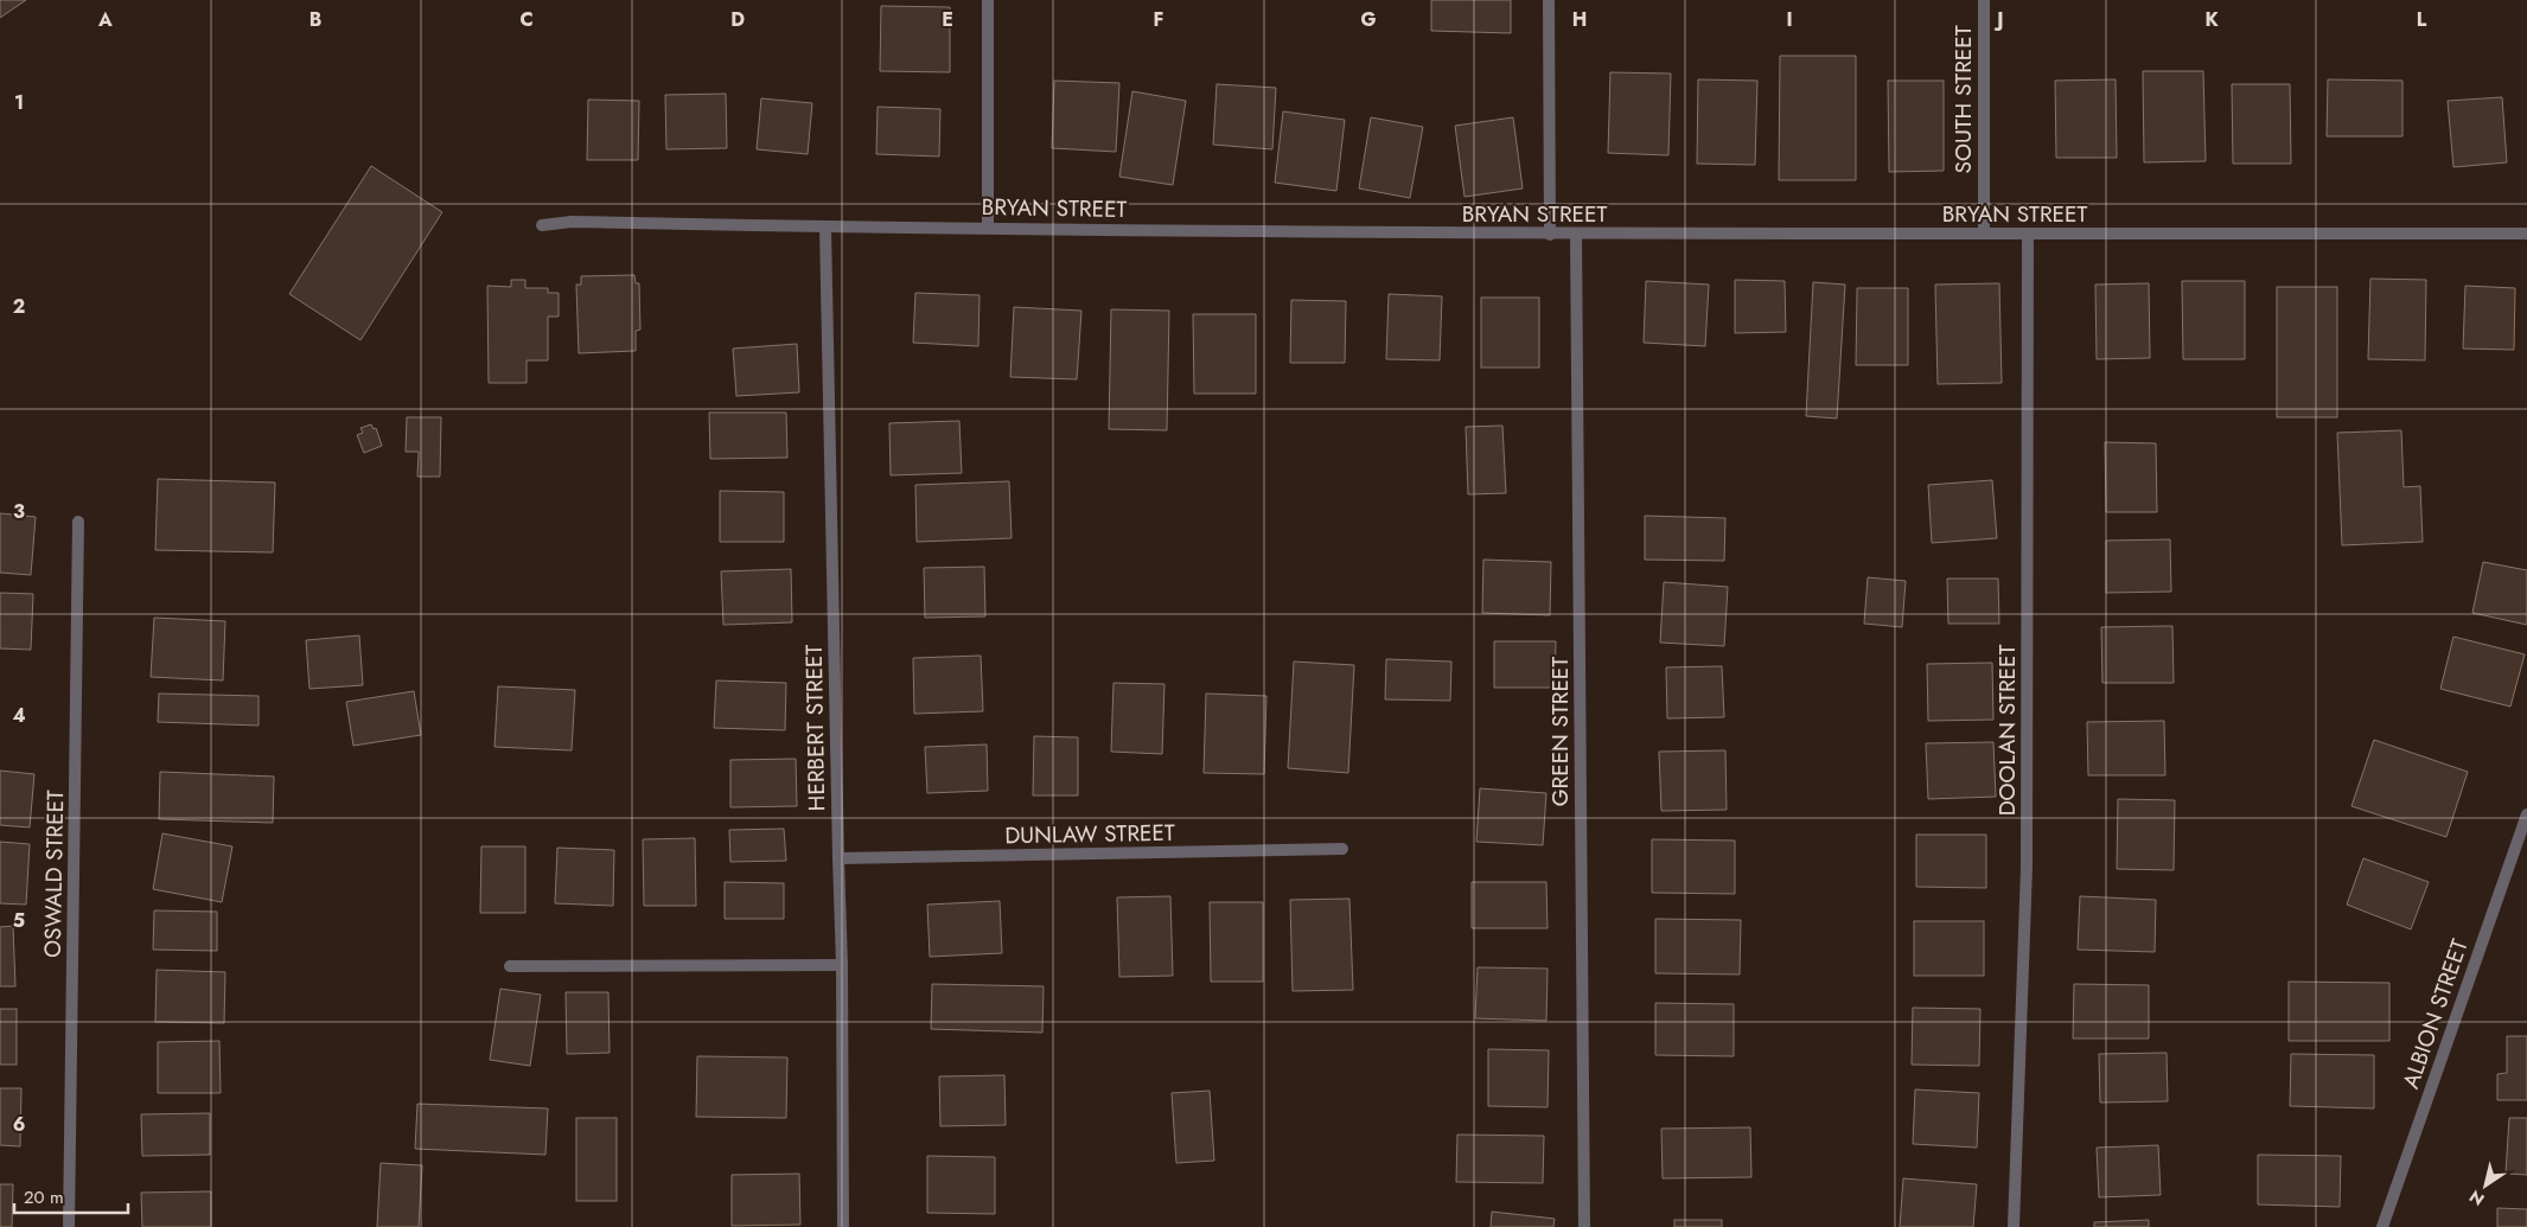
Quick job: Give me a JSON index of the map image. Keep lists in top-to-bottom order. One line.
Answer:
{"streets":{"street":["SOUTH STREET","BRYAN STREET","HERBERT STREET","DOOLAN STREET","GREEN STREET","DUNLAW STREET","OSWALD STREET","ALBION STREET"]},"crossings":[["SOUTH STREET","BRYAN STREET"],["BRYAN STREET","HERBERT STREET"],["BRYAN STREET","DOOLAN STREET"],["BRYAN STREET","GREEN STREET"],["HERBERT STREET","DUNLAW STREET"]],"scale_bar":"20 m","north":"bottom left","grid":{"columns":["A","B","C","D","E","F","G","H","I","J","K","L"],"rows":["1","2","3","4","5","6"]}}
